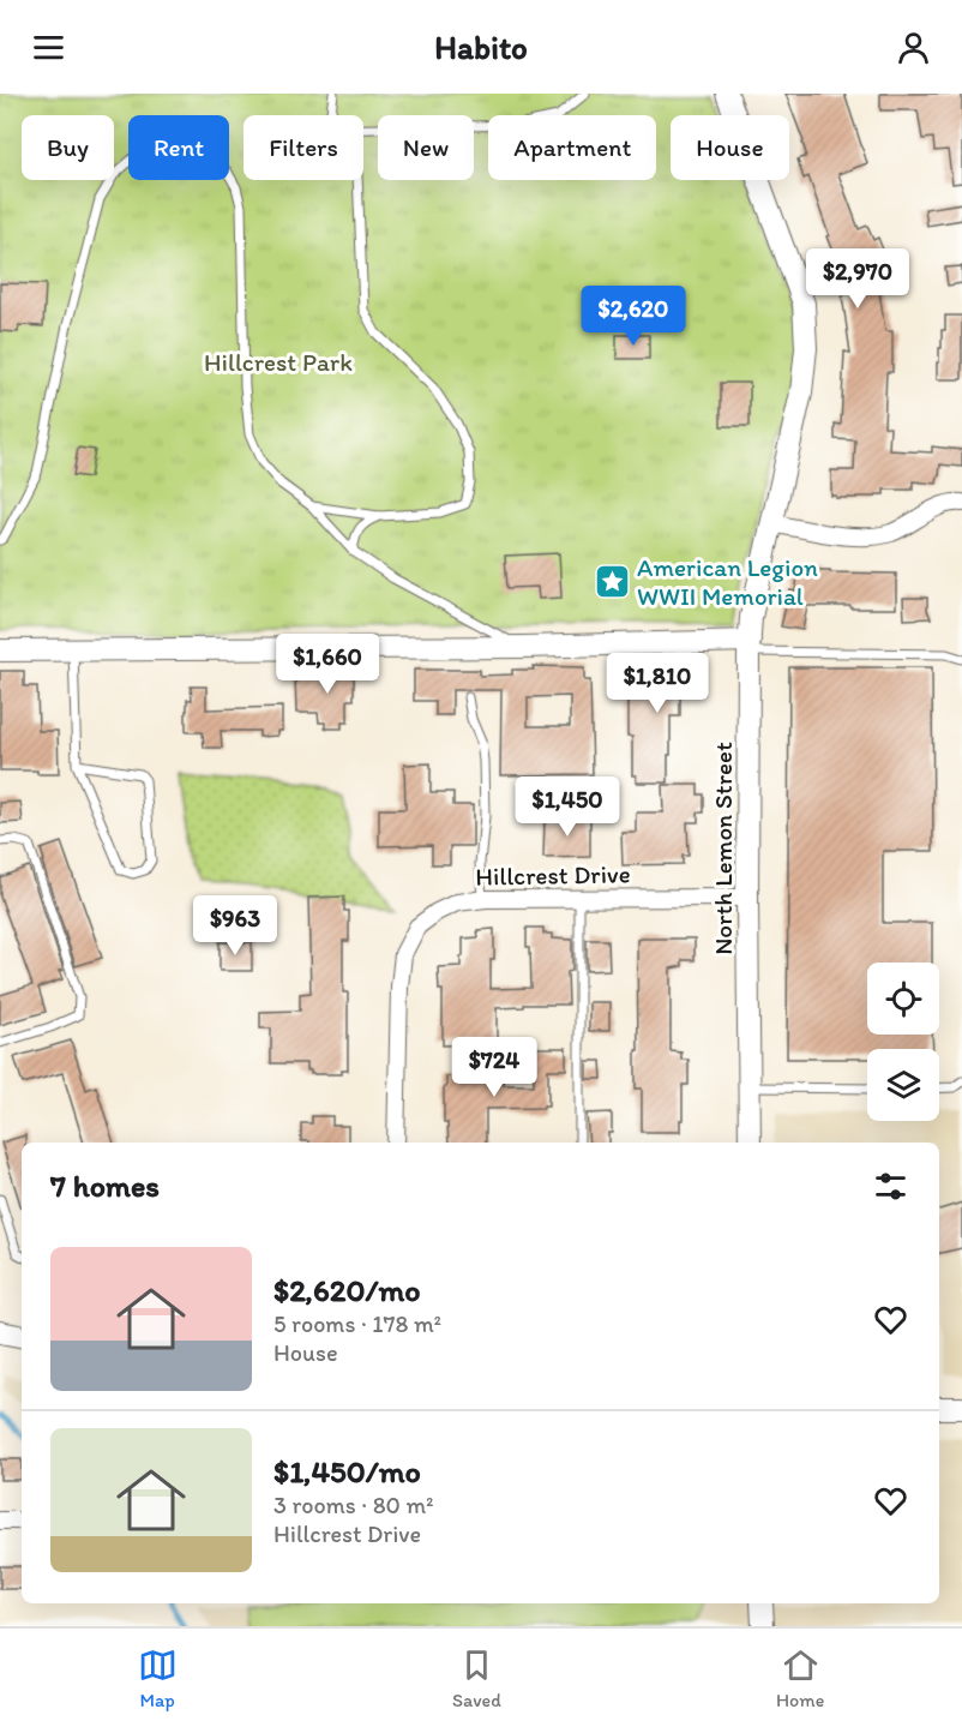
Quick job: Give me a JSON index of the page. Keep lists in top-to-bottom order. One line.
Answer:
{"streets":{"street":["North Lemon Street","Hillcrest Drive"]},"crossings":[["North Lemon Street","Hillcrest Drive"]],"parks":["Hillcrest Park"],"places":{"place":["American Legion WWII Memorial"]},"page":{"header":"Habito","chip":["Buy","Rent","Filters","New","Apartment","House"],"price":["$2,970","$2,620","$1,660","$1,810","$1,450","$963","$724"],"heading":"7 homes","list":[{"name":"$2,620/mo","note":"5 rooms · 178 m² · House"},{"name":"$1,450/mo","note":"3 rooms · 80 m² · Hillcrest Drive"}],"tabs":["Map","Saved","Home"]}}
